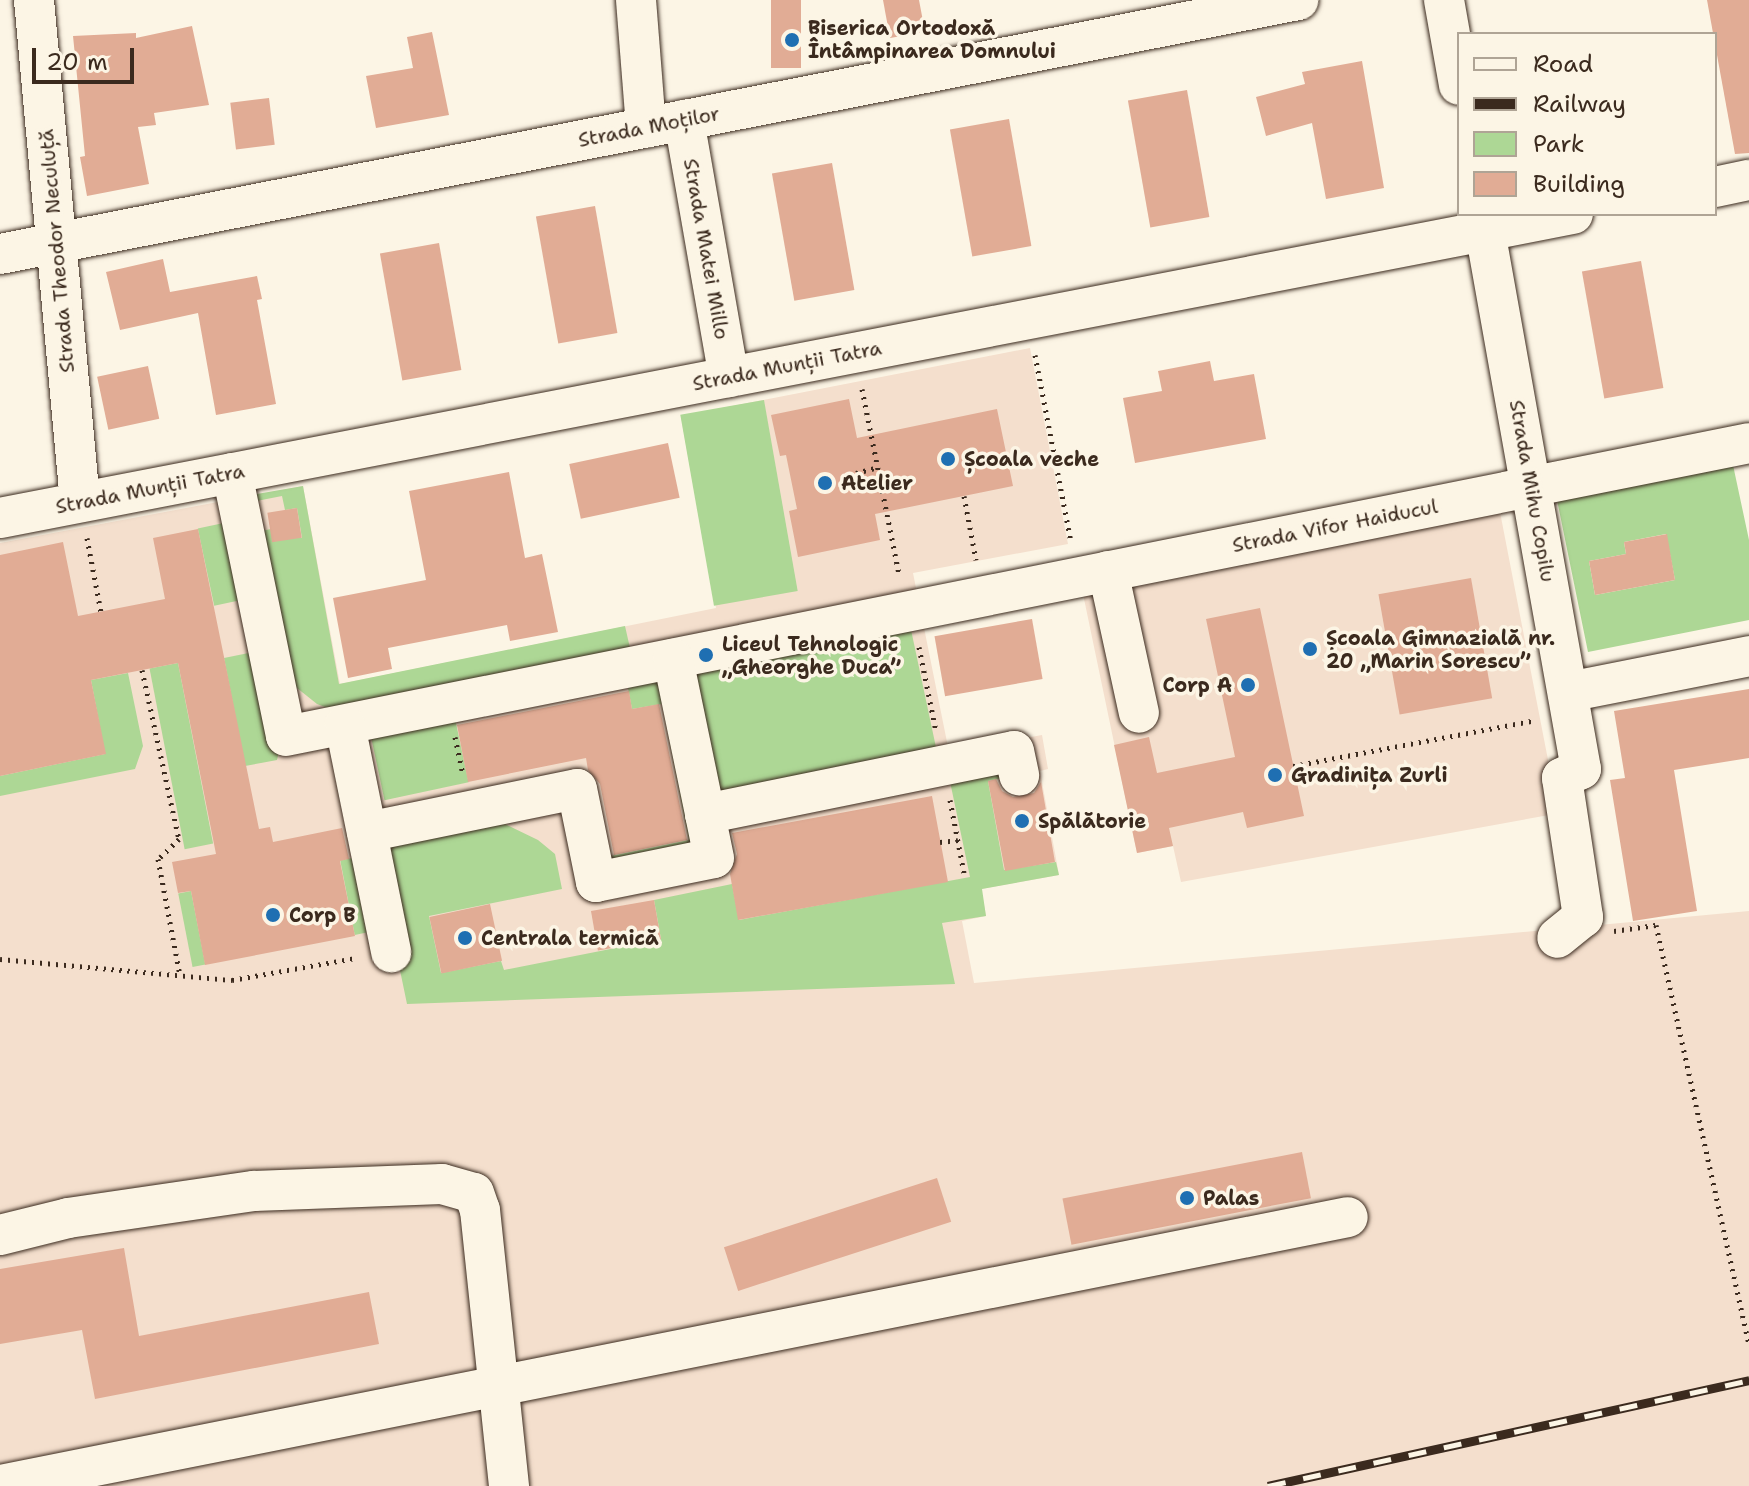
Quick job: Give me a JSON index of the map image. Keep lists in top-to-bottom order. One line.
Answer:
{"streets":{"street":["Strada Moților","Strada Matei Millo","Strada Theodor Neculuță","Strada Munții Tatra","Strada Mihu Copilu","Strada Vifor Haiducul"]},"crossings":[["Strada Moților","Strada Matei Millo"],["Strada Moților","Strada Theodor Neculuță"],["Strada Matei Millo","Strada Munții Tatra"],["Strada Theodor Neculuță","Strada Munții Tatra"],["Strada Munții Tatra","Strada Mihu Copilu"],["Strada Munții Tatra","Strada Vifor Haiducul"],["Strada Mihu Copilu","Strada Vifor Haiducul"]],"places":["Biserica Ortodoxă Întâmpinarea Domnului","Școala veche","Atelier","Școala Gimnazială nr. 20 „Marin Sorescu”","Liceul Tehnologic „Gheorghe Duca”","Corp A","Gradinița Zurli","Spălătorie","Corp B","Centrala termică","Palas"],"legend":["Road","Railway","Park","Building"],"scale_bar":"20 m"}
